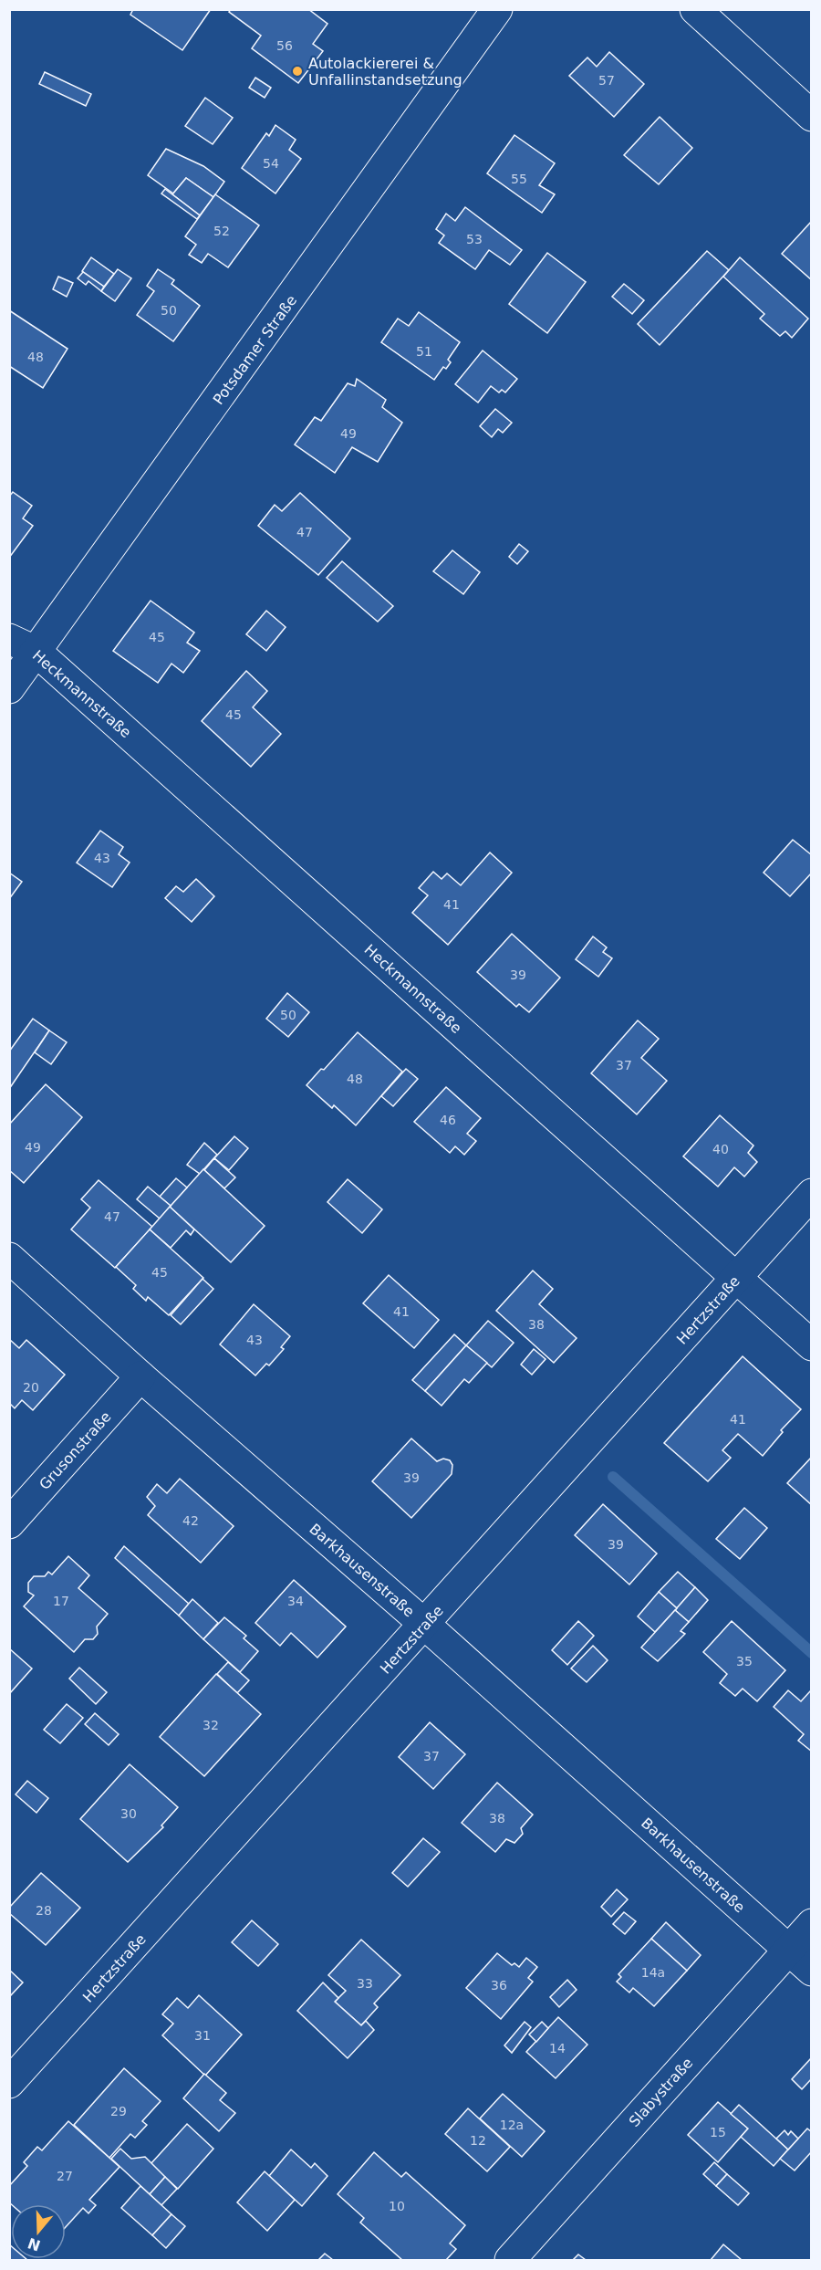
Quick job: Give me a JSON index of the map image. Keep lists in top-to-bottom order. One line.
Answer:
{"streets":{"street":["Potsdamer Straße","Heckmannstraße","Hertzstraße","Grusonstraße","Barkhausenstraße","Slabystraße"]},"crossings":[["Potsdamer Straße","Heckmannstraße"],["Heckmannstraße","Hertzstraße"],["Hertzstraße","Barkhausenstraße"],["Grusonstraße","Barkhausenstraße"],["Barkhausenstraße","Slabystraße"]],"places":["Autolackiererei & Unfallinstandsetzung"],"house_numbers":["56","57","54","55","52","53","50","51","48","49","47","45","45","43","41","39","50","37","48","46","49","40","47","45","41","38","43","20","41","39","42","39","17","34","35","32","37","30","38","28","14a","33","36","31","14","29","12a","15","12","27","10"],"north":"bottom"}
